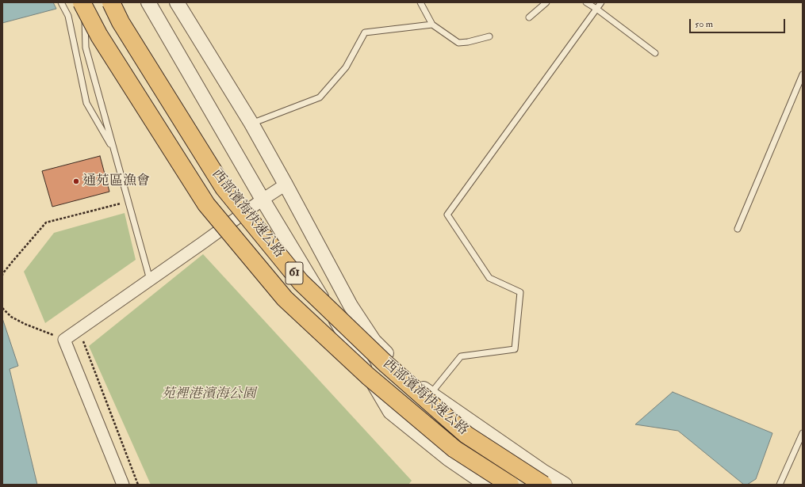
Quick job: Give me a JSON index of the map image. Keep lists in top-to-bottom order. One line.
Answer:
{"streets":{"highway":["西部濱海快速公路","61"]},"parks":["苑裡港濱海公園"],"places":["通苑區漁會"],"scale_bar":"50 m"}
